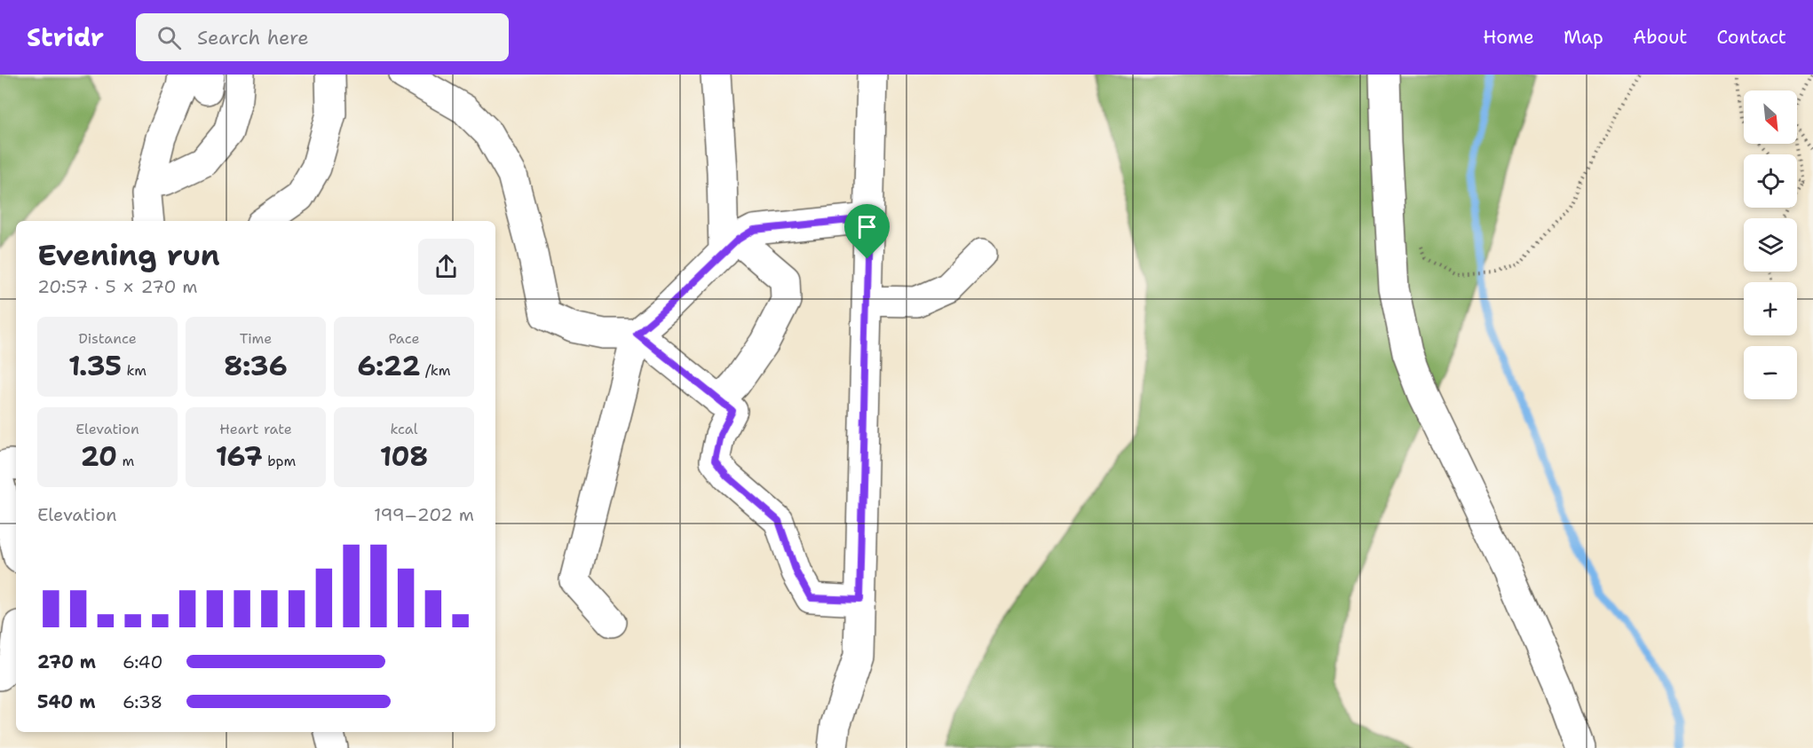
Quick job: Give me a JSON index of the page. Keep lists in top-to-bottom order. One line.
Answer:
{"north":"bottom right","page":{"header":"Stridr","search":"Search here","nav":["Home","Map","About","Contact"],"map_buttons":["+","−"],"heading":["Evening run","20:57 · 5 × 270 m"],"stats":[["Distance","1.35 km"],["Time","8:36"],["Pace","6:22 /km"],["Elevation","20 m"],["Heart rate","167 bpm"],["kcal","108"]],"chart":["Elevation","199–202 m"],"list":[{"name":"270 m","note":"6:40"},{"name":"540 m","note":"6:38"}]}}
